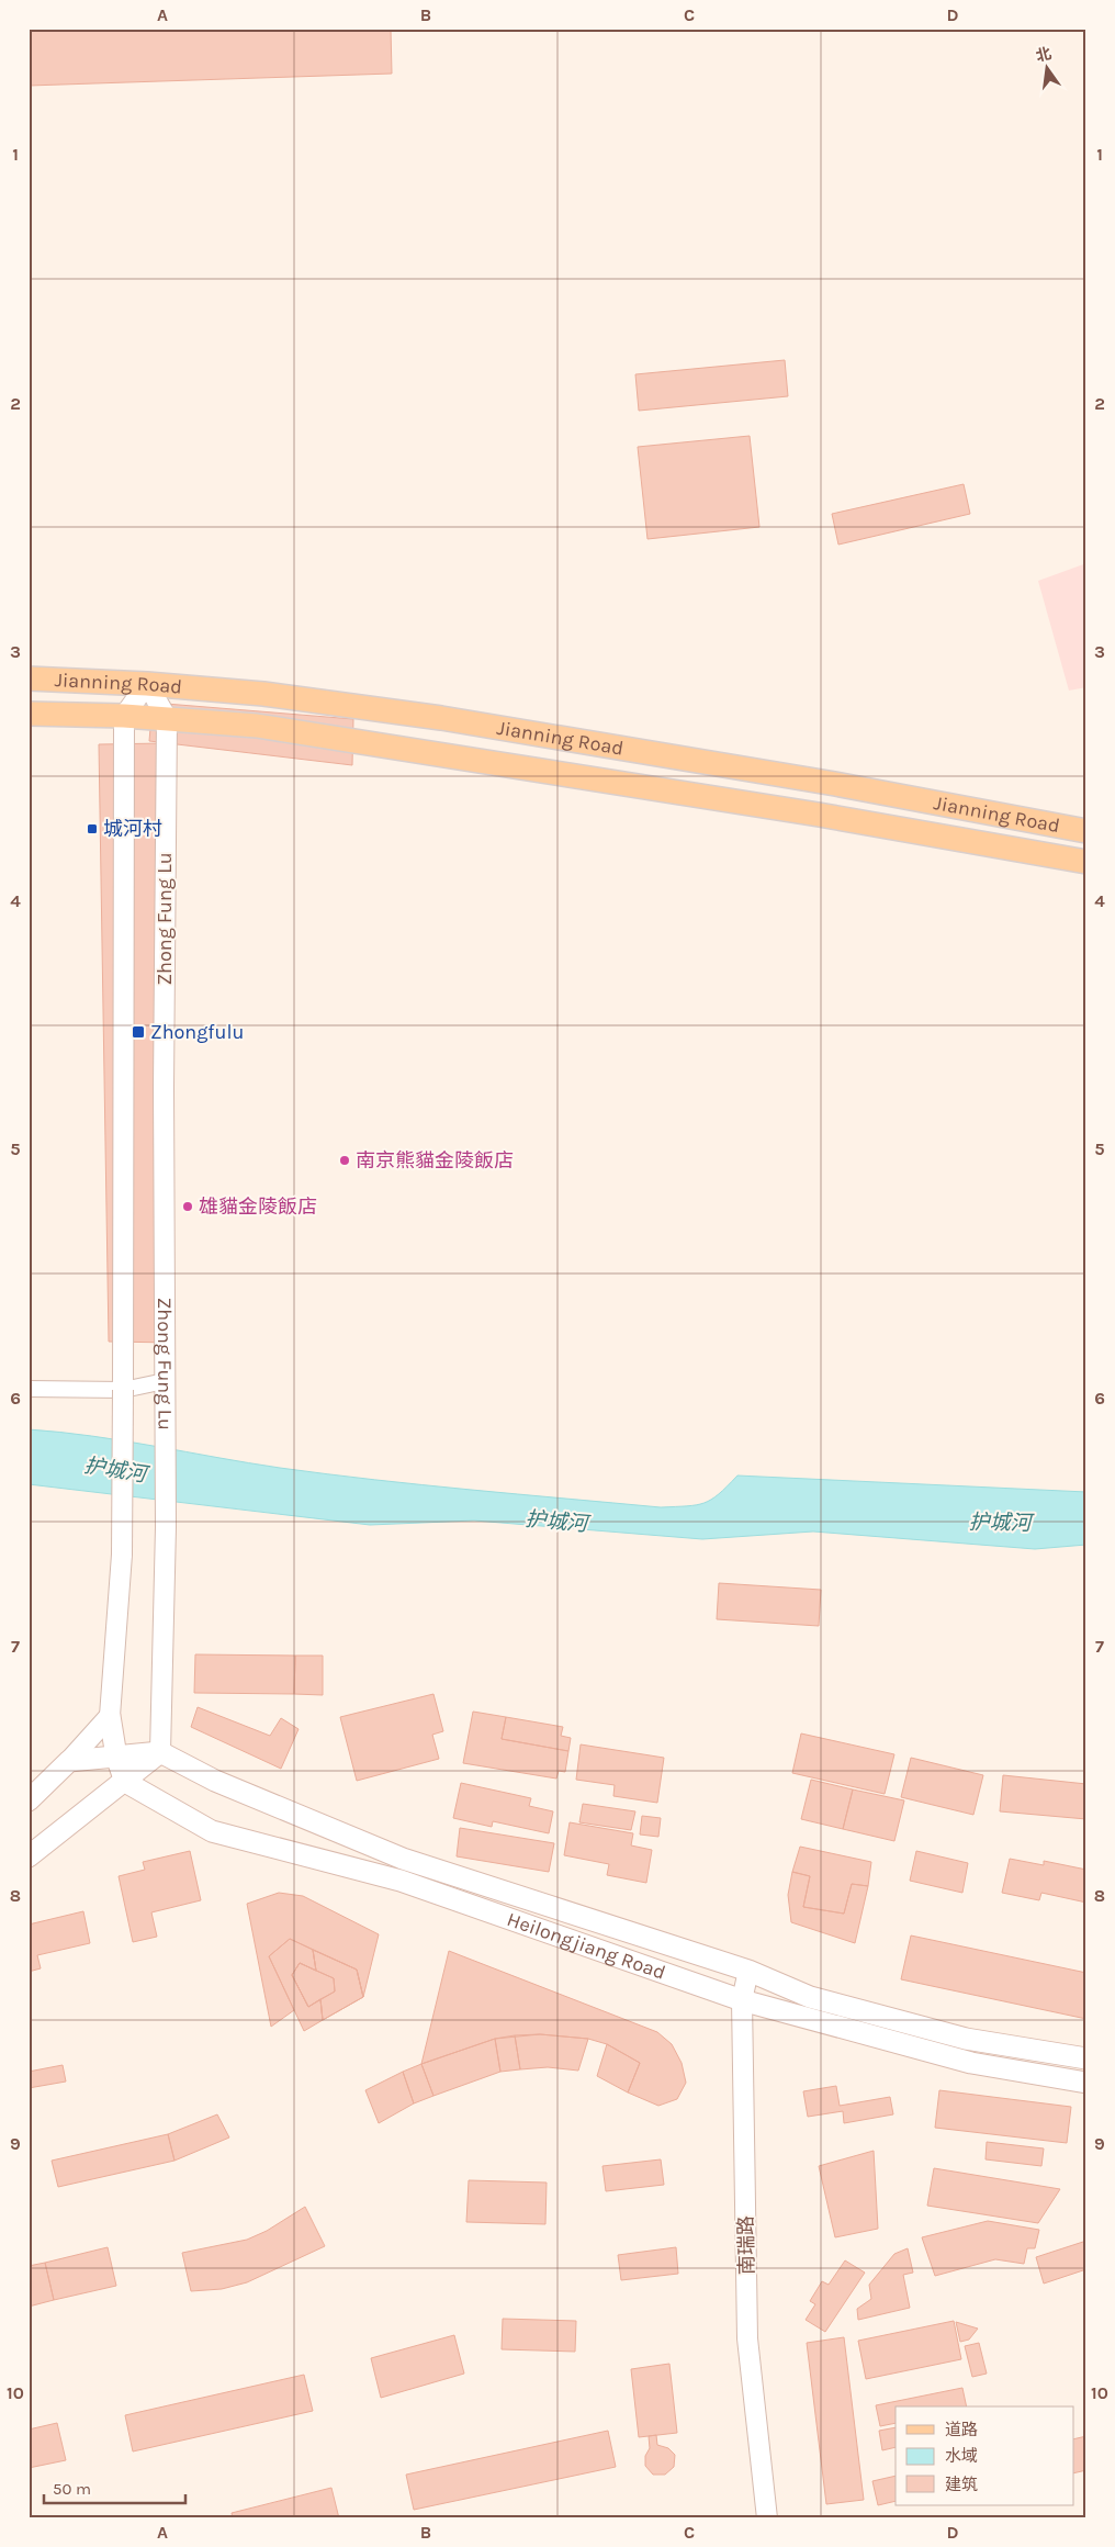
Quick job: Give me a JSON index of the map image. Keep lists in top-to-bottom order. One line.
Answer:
{"streets":{"main road":["Jianning Road","Heilongjiang Road"],"street":["Zhong Fung Lu","南瑞路"]},"crossings":[["Jianning Road","Zhong Fung Lu"],["Zhong Fung Lu","Heilongjiang Road"],["Heilongjiang Road","南瑞路"]],"water":["护城河"],"places":{"transit":["城河村","Zhongfulu"],"other":["南京熊貓金陵飯店","雄貓金陵飯店"]},"legend":["道路","水域","建筑"],"scale_bar":"50 m","north":"top","grid":{"columns":["A","B","C","D"],"rows":["1","2","3","4","5","6","7","8","9","10"]}}
